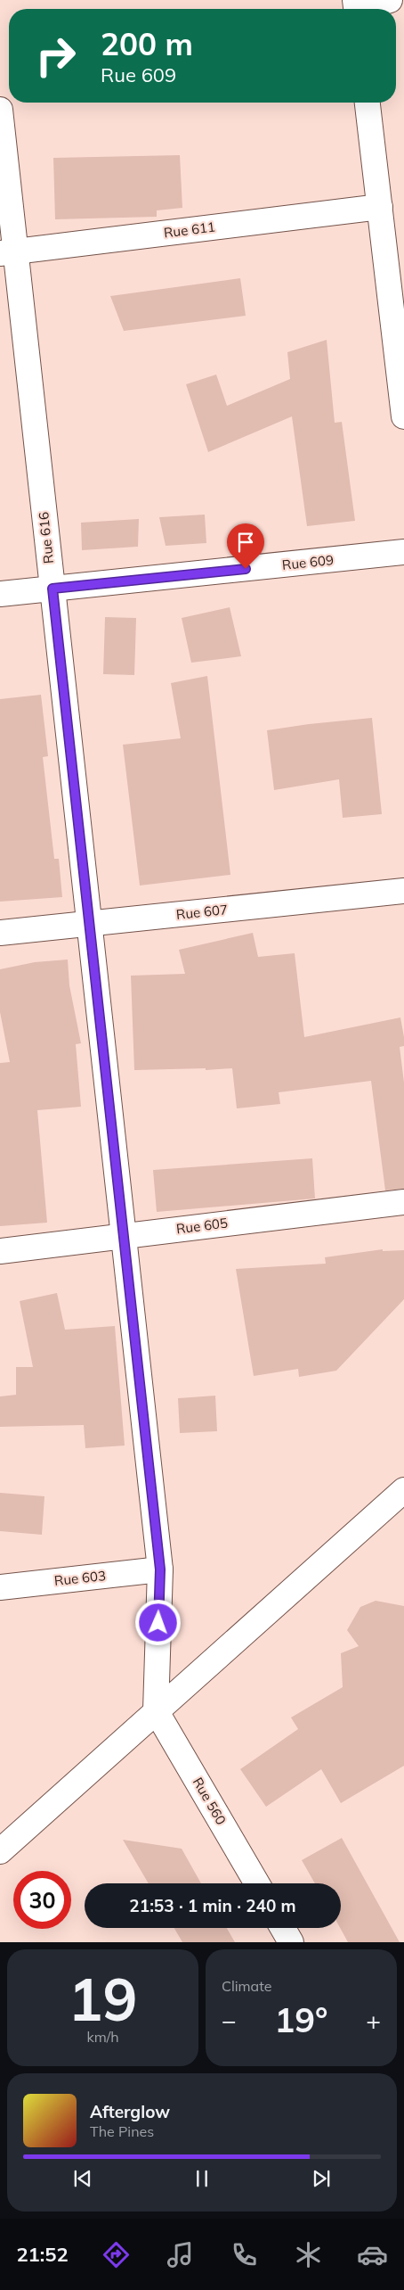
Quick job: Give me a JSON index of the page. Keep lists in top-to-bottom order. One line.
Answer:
{"streets":{"street":["Rue 611","Rue 616","Rue 609","Rue 607","Rue 605","Rue 603","Rue 560"]},"crossings":[["Rue 611","Rue 616"],["Rue 616","Rue 609"],["Rue 616","Rue 607"],["Rue 616","Rue 605"],["Rue 616","Rue 603"],["Rue 616","Rue 560"]],"page":{"turn":["200 m","Rue 609"],"limit":"30","trip":"21:53 · 1 min · 240 m","tile":[["19","km/h"],"Climate"],"heat":["−","19°","+"],"song":["Afterglow","The Pines"],"tabs":"21:52"}}
